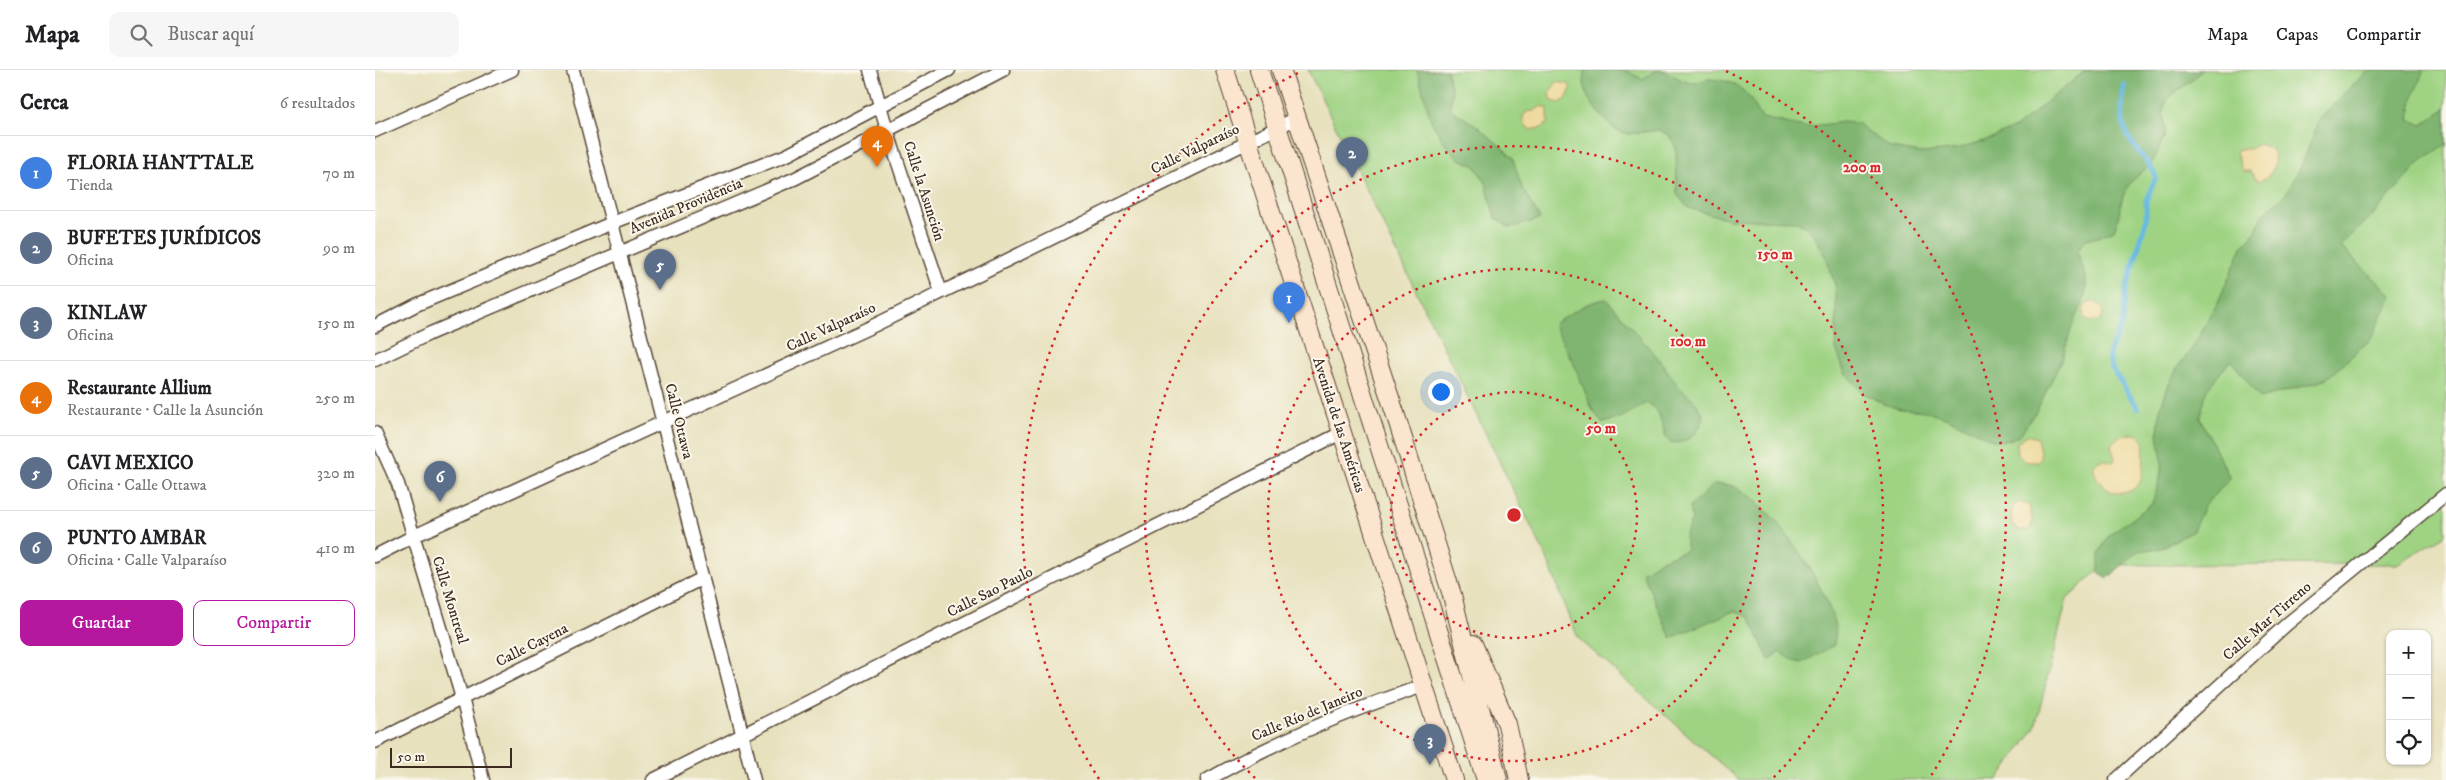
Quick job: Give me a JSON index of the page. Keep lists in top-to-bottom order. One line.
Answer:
{"streets":{"main road":["Avenida de las Américas"],"street":["Calle Valparaíso","Calle la Asunción","Avenida Providencia","Calle Ottawa","Calle Sao Paulo","Calle Montreal","Calle Mar Tirreno","Calle Cayena","Calle Río de Janeiro"]},"crossings":[["Calle Valparaíso","Calle la Asunción"],["Calle Valparaíso","Calle Ottawa"],["Calle Valparaíso","Avenida de las Américas"],["Calle Valparaíso","Calle Montreal"],["Calle la Asunción","Avenida Providencia"],["Avenida Providencia","Calle Ottawa"],["Calle Ottawa","Calle Sao Paulo"],["Calle Ottawa","Calle Cayena"],["Avenida de las Américas","Calle Sao Paulo"],["Avenida de las Américas","Calle Río de Janeiro"],["Calle Montreal","Calle Cayena"]],"scale_bar":"50 m","page":{"header":"Mapa","search":"Buscar aquí","nav":["Mapa","Capas","Compartir"],"heading":["Cerca","6 resultados"],"pins":["4","2","5","1","6","3"],"list":[{"mark":"1","name":"FLORIA HANTTALE","note":"Tienda","value":"70 m"},{"mark":"2","name":"BUFETES JURÍDICOS","note":"Oficina","value":"90 m"},{"mark":"3","name":"KINLAW","note":"Oficina","value":"150 m"},{"mark":"4","name":"Restaurante Allium","note":"Restaurante · Calle la Asunción","value":"250 m"},{"mark":"5","name":"CAVI MEXICO","note":"Oficina · Calle Ottawa","value":"320 m"},{"mark":"6","name":"PUNTO AMBAR","note":"Oficina · Calle Valparaíso","value":"410 m"}],"buttons":["Guardar","Compartir"],"map_buttons":["+","−"],"scale":"50 m"},"rings":["200 m","150 m","100 m","50 m"]}
